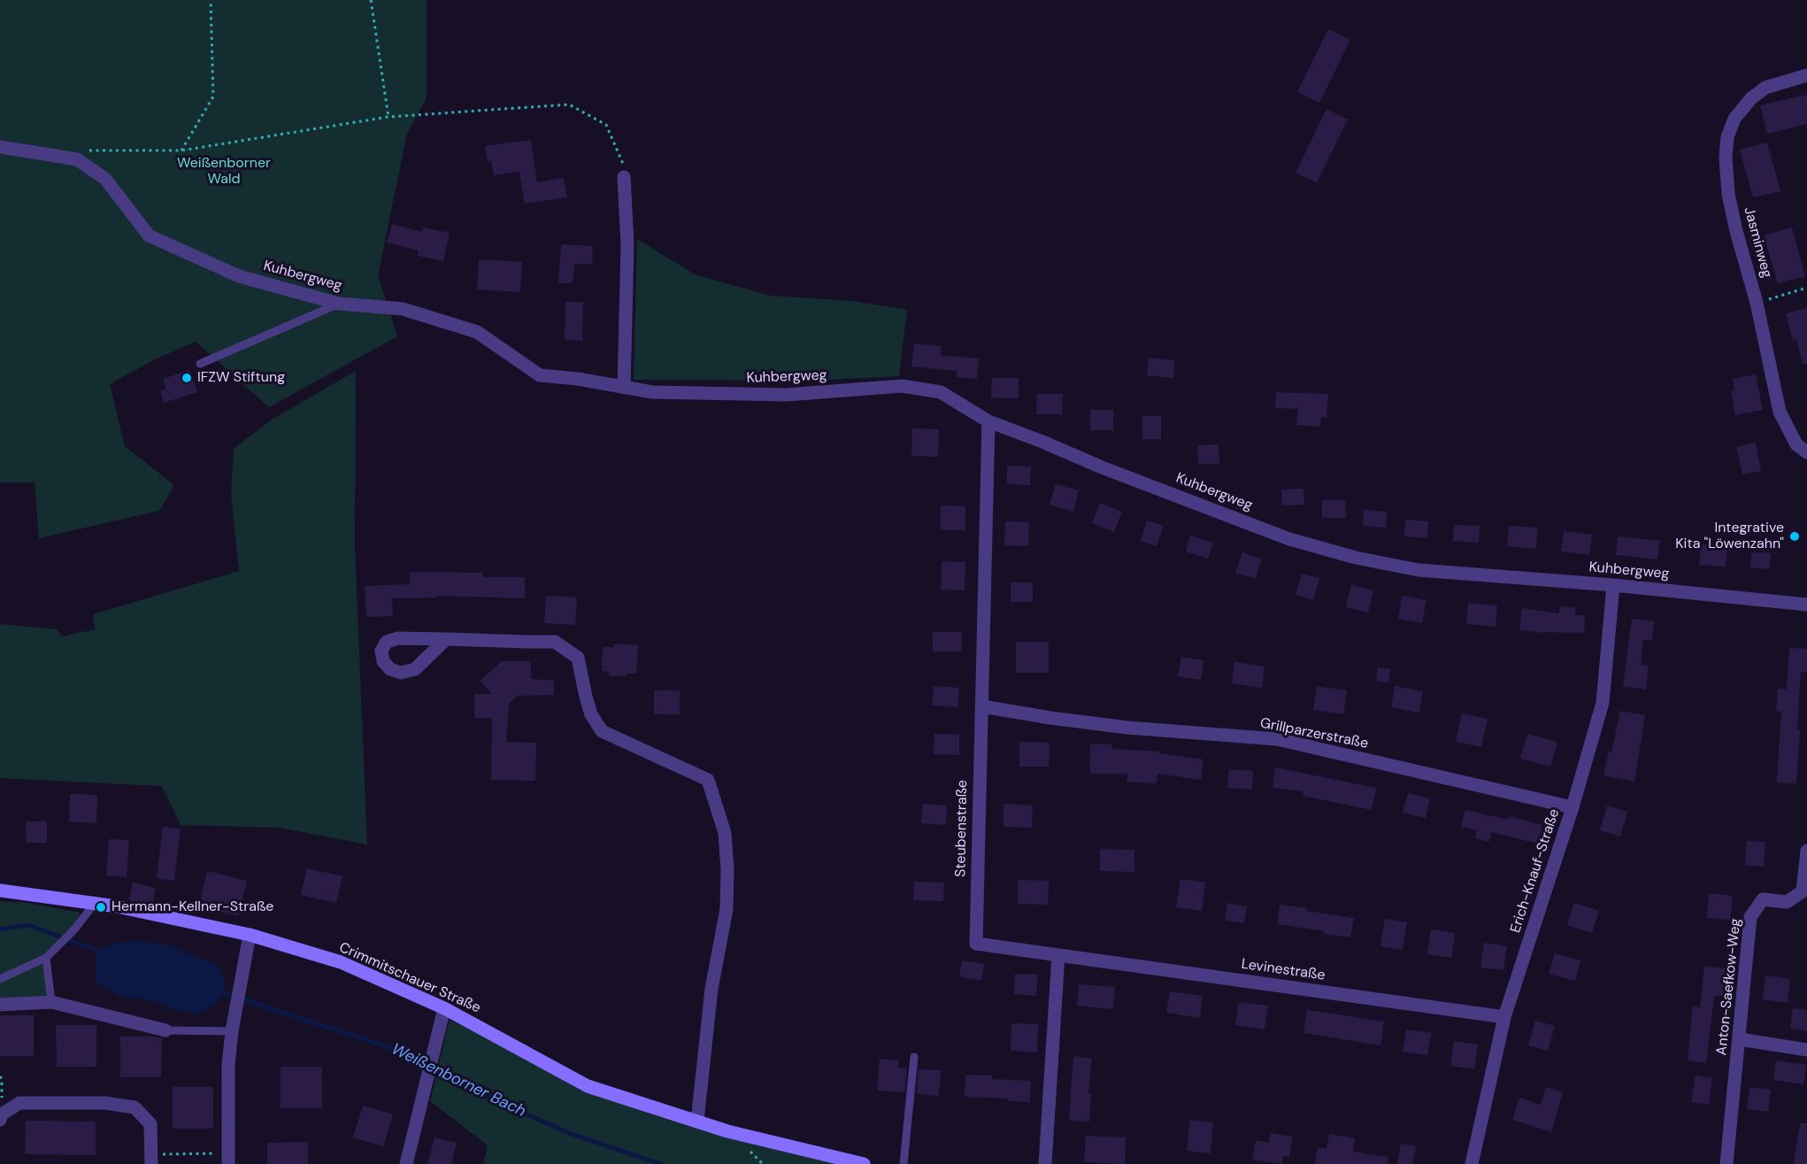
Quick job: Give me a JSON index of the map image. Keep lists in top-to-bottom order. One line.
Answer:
{"streets":{"main road":["Crimmitschauer Straße"],"street":["Jasminweg","Kuhbergweg","Grillparzerstraße","Steubenstraße","Erich-Knauf-Straße","Levinestraße","Anton-Saefkow-Weg"]},"crossings":[["Kuhbergweg","Steubenstraße"],["Kuhbergweg","Erich-Knauf-Straße"],["Grillparzerstraße","Steubenstraße"],["Grillparzerstraße","Erich-Knauf-Straße"],["Steubenstraße","Levinestraße"],["Erich-Knauf-Straße","Levinestraße"]],"water":["Weißenborner Bach"],"parks":["Weißenborner Wald"],"places":["IFZW Stiftung","Integrative Kita \"Löwenzahn\"","Hermann-Kellner-Straße"]}
